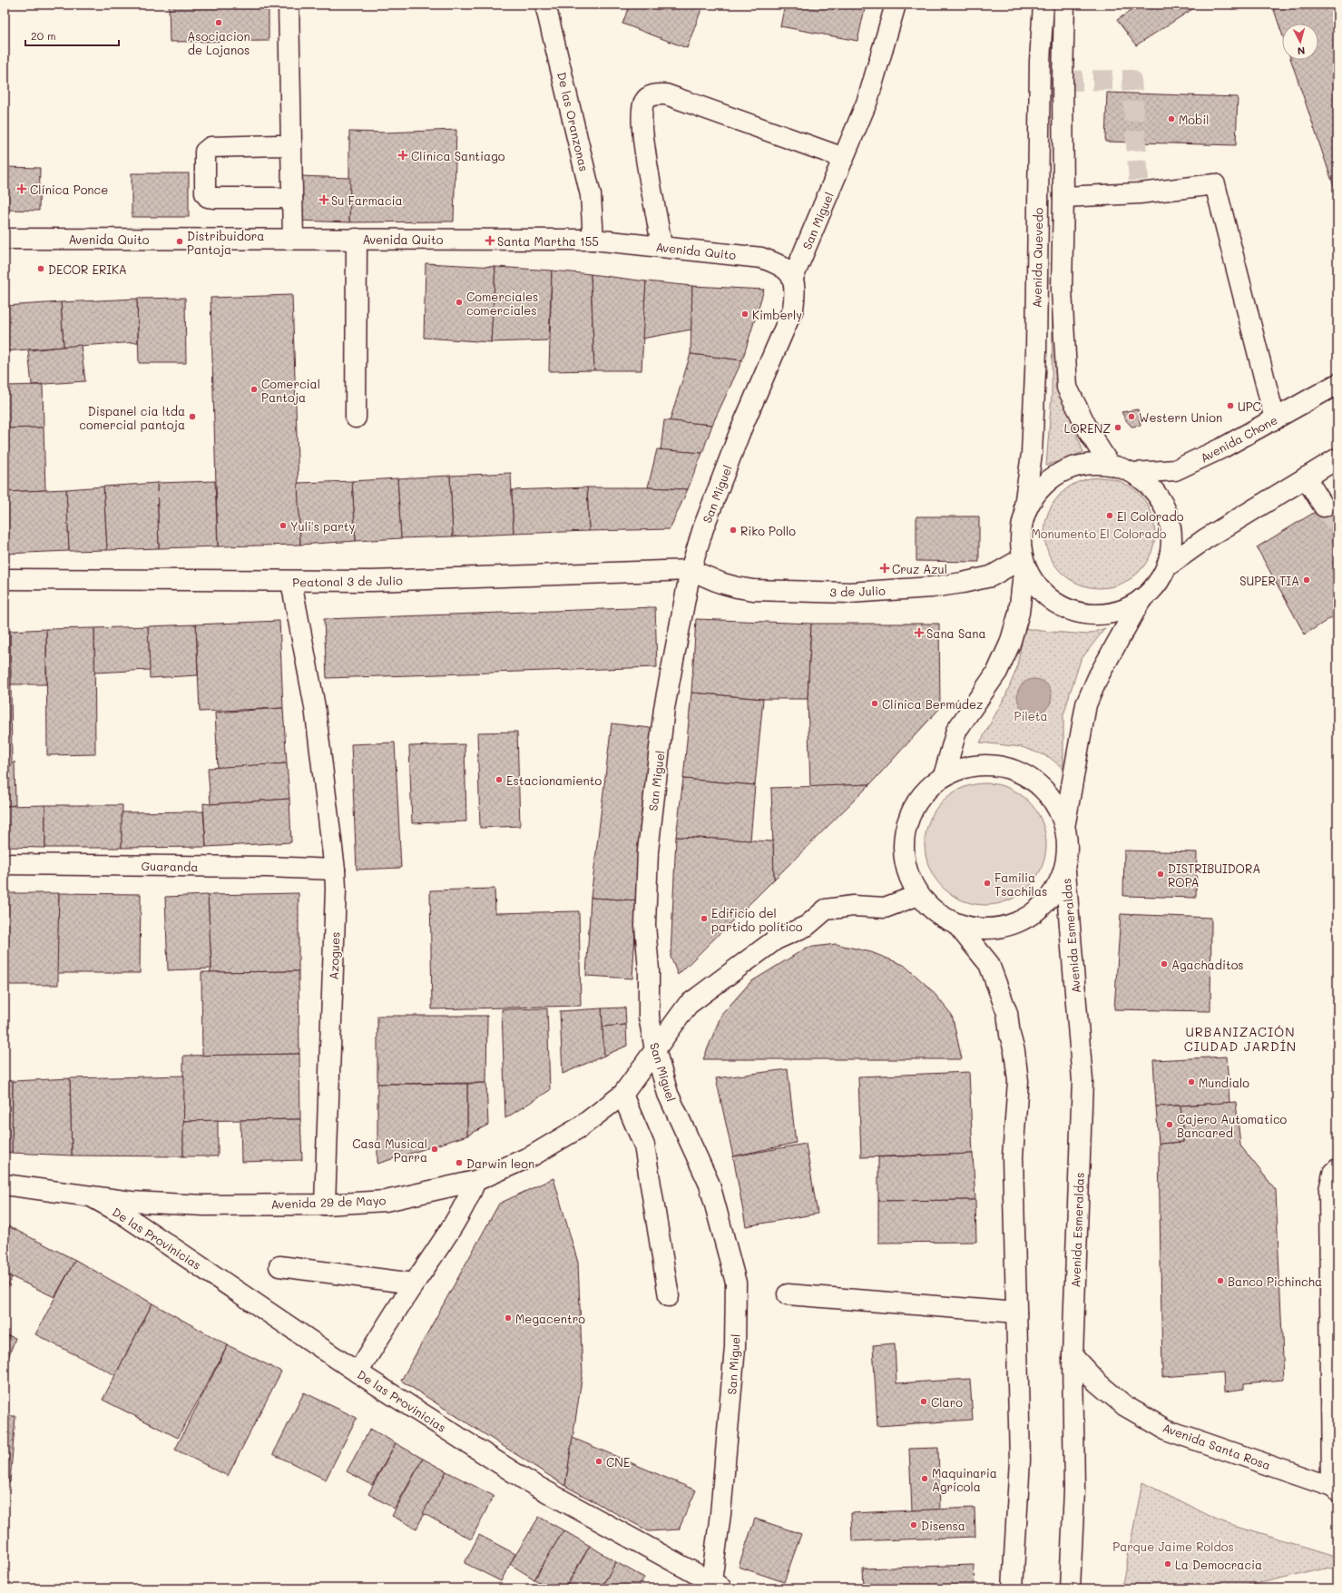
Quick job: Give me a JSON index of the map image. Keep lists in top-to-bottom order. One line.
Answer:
{"streets":{"main road":["De las Oranzonas","San Miguel","Avenida Quito","Avenida Quevedo","Avenida Chone","Peatonal 3 de Julio","3 de Julio","Guaranda","Avenida Esmeraldas","Azogues","Avenida 29 de Mayo","De las Provinicias","Avenida Santa Rosa"]},"crossings":[["De las Oranzonas","Avenida Quito"],["San Miguel","Avenida Quito"],["San Miguel","Peatonal 3 de Julio"],["San Miguel","3 de Julio"],["San Miguel","Avenida 29 de Mayo"],["San Miguel","De las Provinicias"],["Peatonal 3 de Julio","3 de Julio"],["Peatonal 3 de Julio","Azogues"],["Guaranda","Azogues"],["Avenida Esmeraldas","Avenida Santa Rosa"],["Azogues","Avenida 29 de Mayo"],["Avenida 29 de Mayo","De las Provinicias"]],"districts":["URBANIZACIÓN CIUDAD JARDÍN"],"parks":["Monumento El Colorado","Pileta","Parque Jaime Roldos"],"places":{"other":["Asociacion de Lojanos","Mobil","Distribuidora Pantoja","DECOR ERIKA","Comerciales comerciales","Kimberly","Comercial Pantoja","UPC","Dispanel cia ltda comercial pantoja","Western Union","LORENZ","El Colorado","Yuli's party","Riko Pollo","SUPER TIA","Clínica Bermúdez","Estacionamiento","DISTRIBUIDORA ROPA","Familia Tsachilas","Edificio del partido político","Agachaditos","Mundialo","Cajero Automatico Bancared","Casa Musical Parra","Darwin leon","Banco Pichincha","Megacentro","Claro","CNE","Maquinaria Agrícola","Disensa","La Democracia"],"health":["Clínica Santiago","Clínica Ponce","Su Farmacia","Santa Martha 155","Cruz Azul","Sana Sana"]},"scale_bar":"20 m","north":"bottom"}
